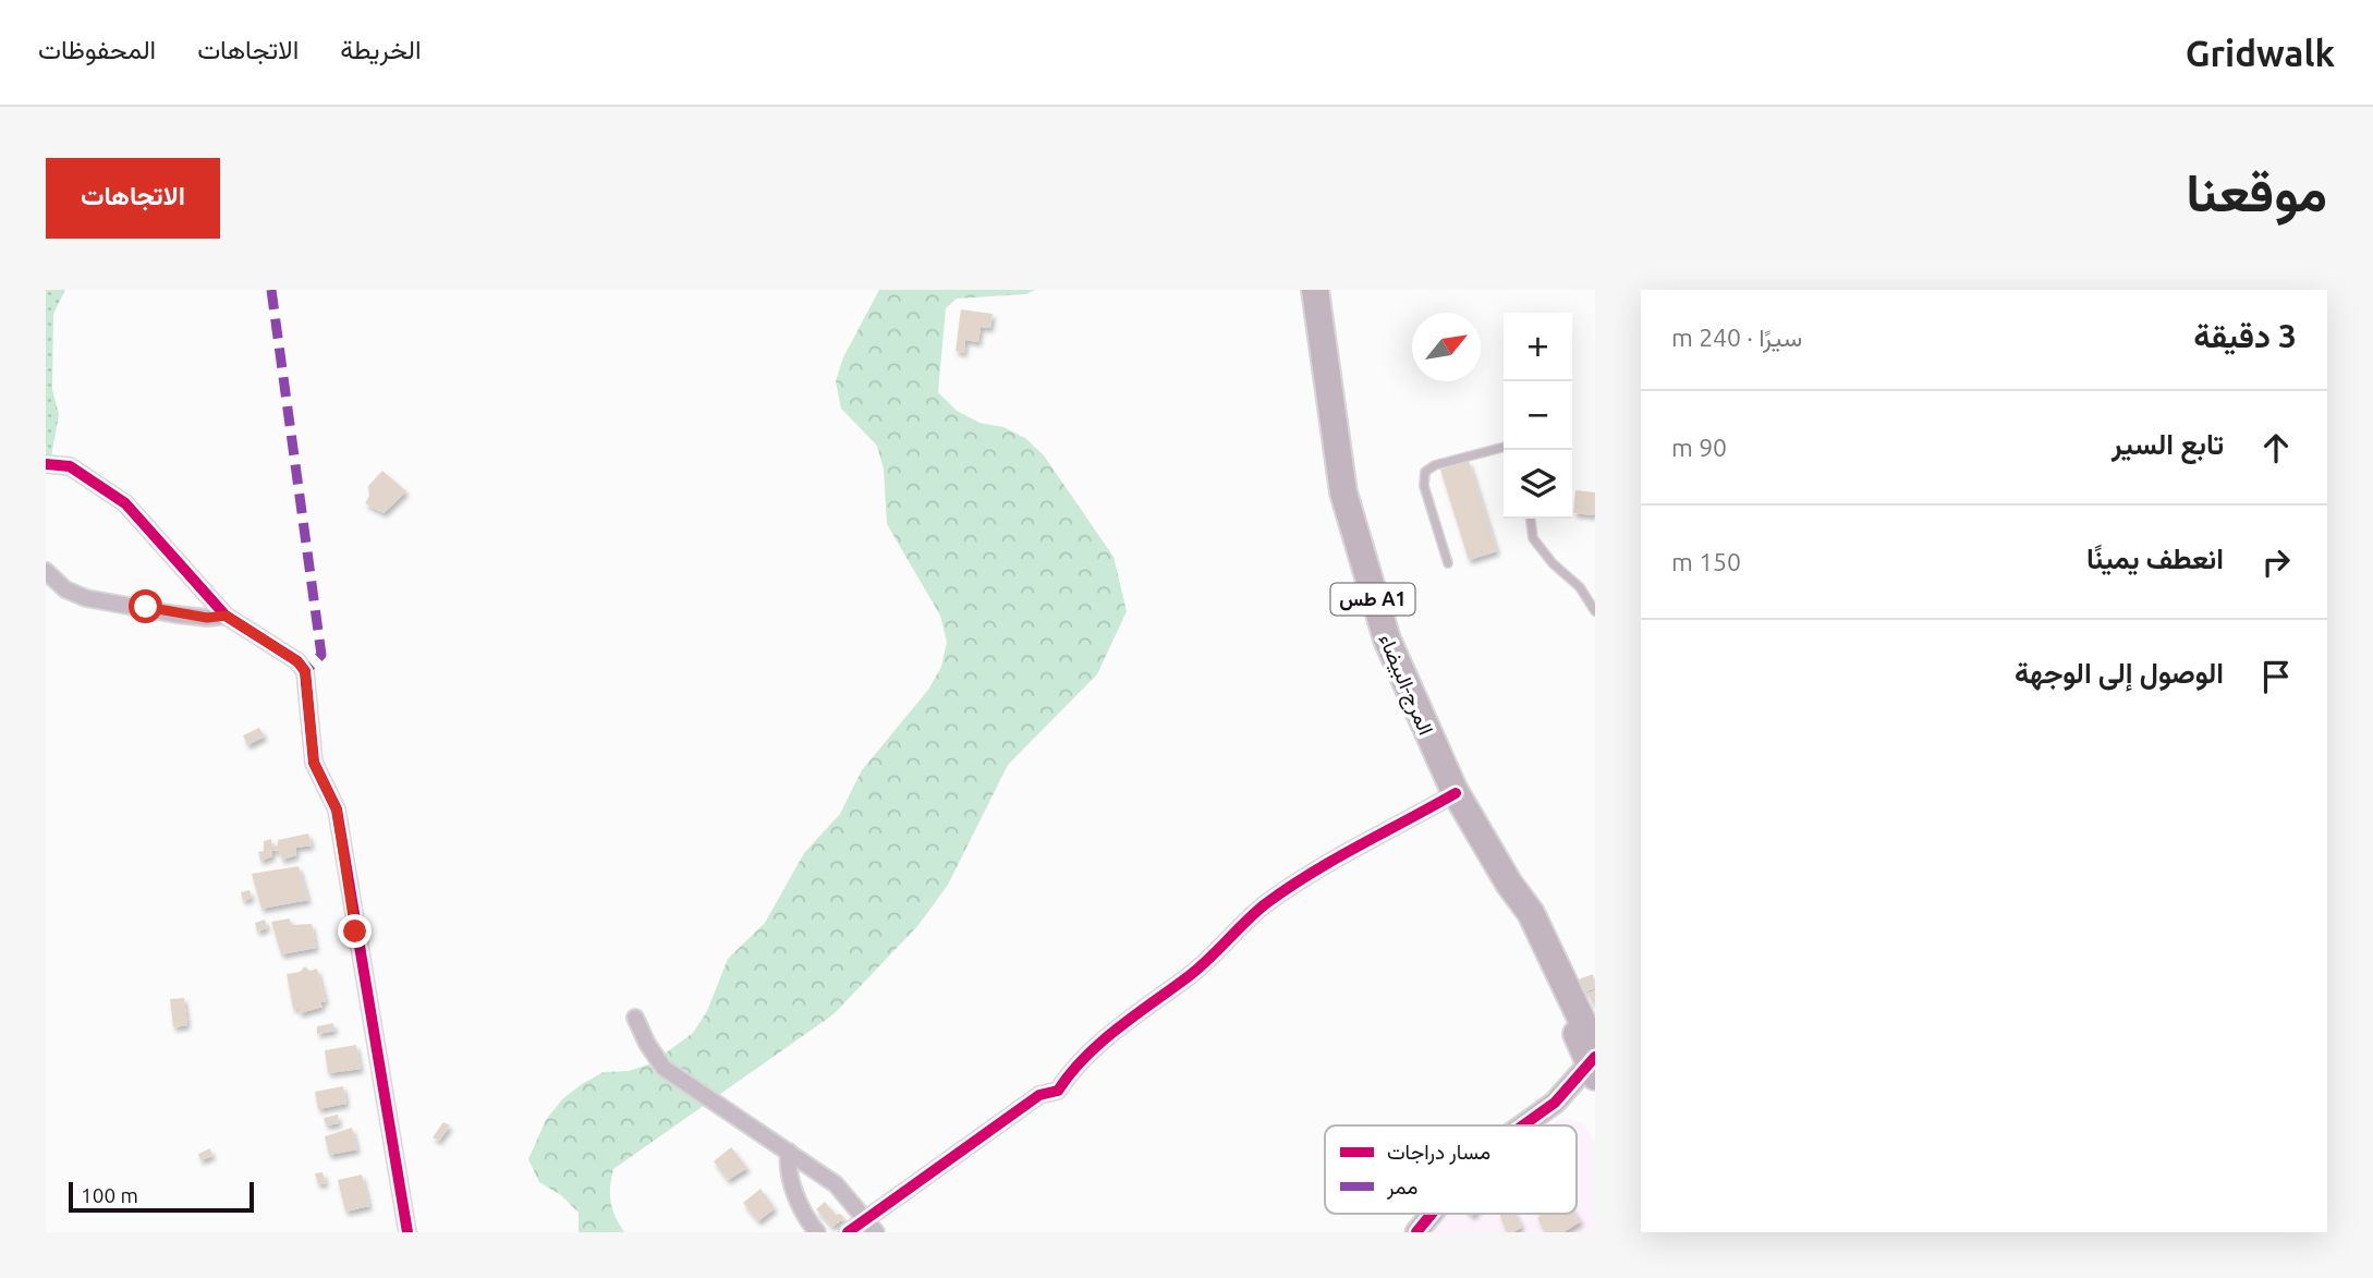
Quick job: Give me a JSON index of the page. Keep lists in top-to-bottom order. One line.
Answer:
{"streets":{"highway":["طس A1","المرج-البيضاء"]},"legend":["مسار دراجات","ممر"],"scale_bar":"100 m","north":"top right","page":{"header":"Gridwalk","nav":["الخريطة","الاتجاهات","المحفوظات"],"title":"موقعنا","buttons":"الاتجاهات","heading":["3 دقيقة","سيرًا · 240 m"],"map_buttons":["+","−"],"list":[["تابع السير","90 m"],["انعطف يمينًا","150 m"],"الوصول إلى الوجهة"],"scale":"100 m"}}
